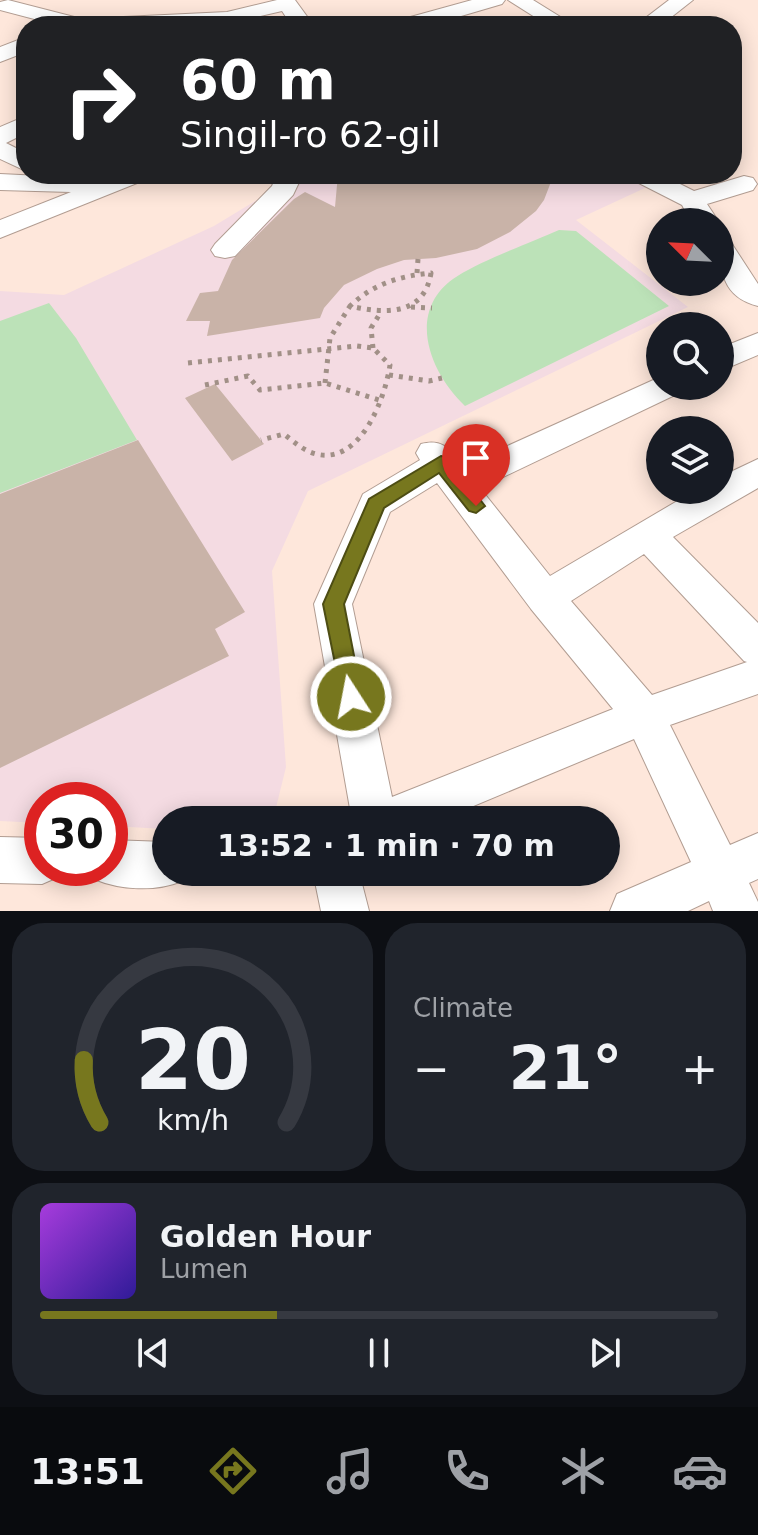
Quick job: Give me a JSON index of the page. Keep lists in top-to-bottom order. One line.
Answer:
{"north":"top left","page":{"turn":["60 m","Singil-ro 62-gil"],"limit":"30","trip":"13:52 · 1 min · 70 m","tile":"Climate","heat":["−","21°","+"],"song":["Golden Hour","Lumen"],"tabs":"13:51","gauge":["20","km/h"]}}
